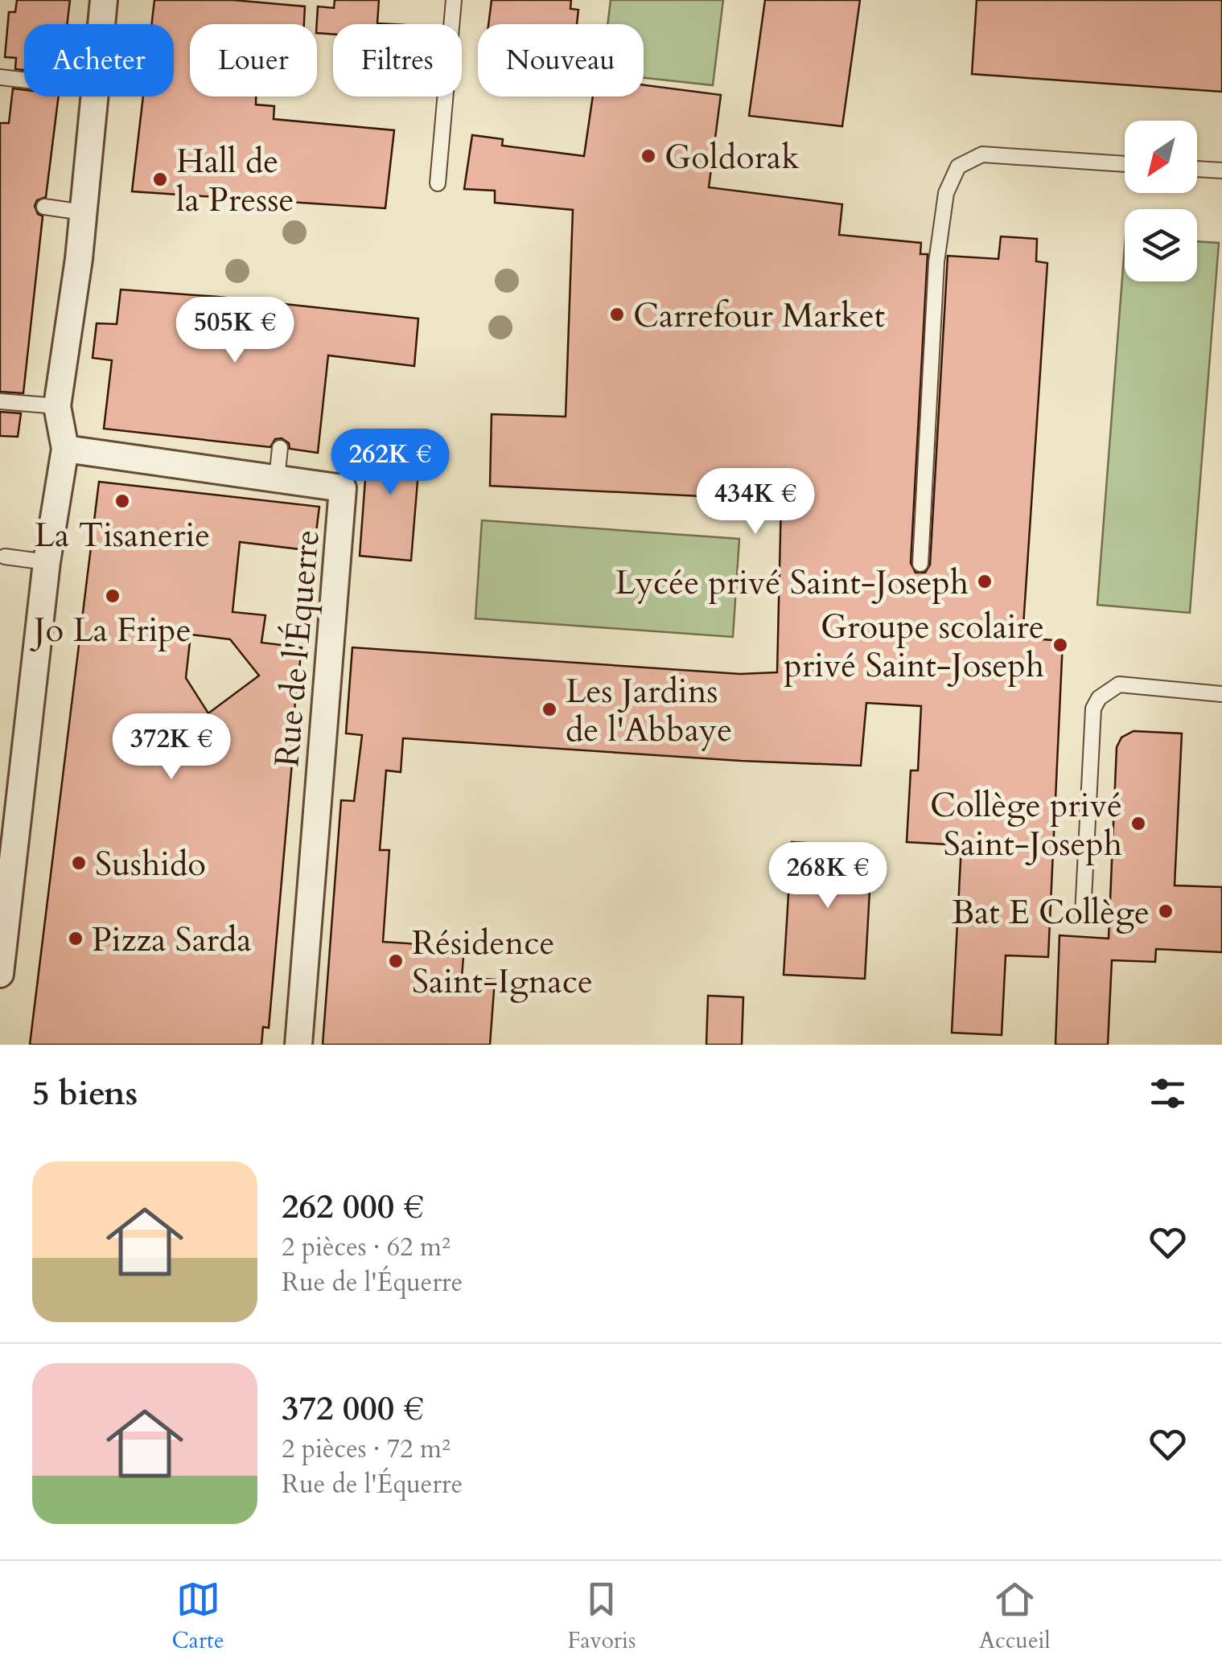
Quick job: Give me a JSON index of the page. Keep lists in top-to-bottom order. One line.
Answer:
{"streets":{"street":["Rue de l'Équerre"]},"places":["Goldorak","Hall de la Presse","Carrefour Market","La Tisanerie","Lycée privé Saint-Joseph","Jo La Fripe","Groupe scolaire privé Saint-Joseph","Les Jardins de l'Abbaye","Collège privé Saint-Joseph","Sushido","Bat E Collège","Pizza Sarda","Résidence Saint-Ignace"],"north":"bottom left","page":{"chip":["Acheter","Louer","Filtres","Nouveau"],"price":["505K €","262K €","434K €","372K €","268K €"],"heading":"5 biens","list":[{"name":"262 000 €","note":"2 pièces · 62 m² · Rue de l'Équerre"},{"name":"372 000 €","note":"2 pièces · 72 m² · Rue de l'Équerre"}],"tabs":["Carte","Favoris","Accueil"]}}
